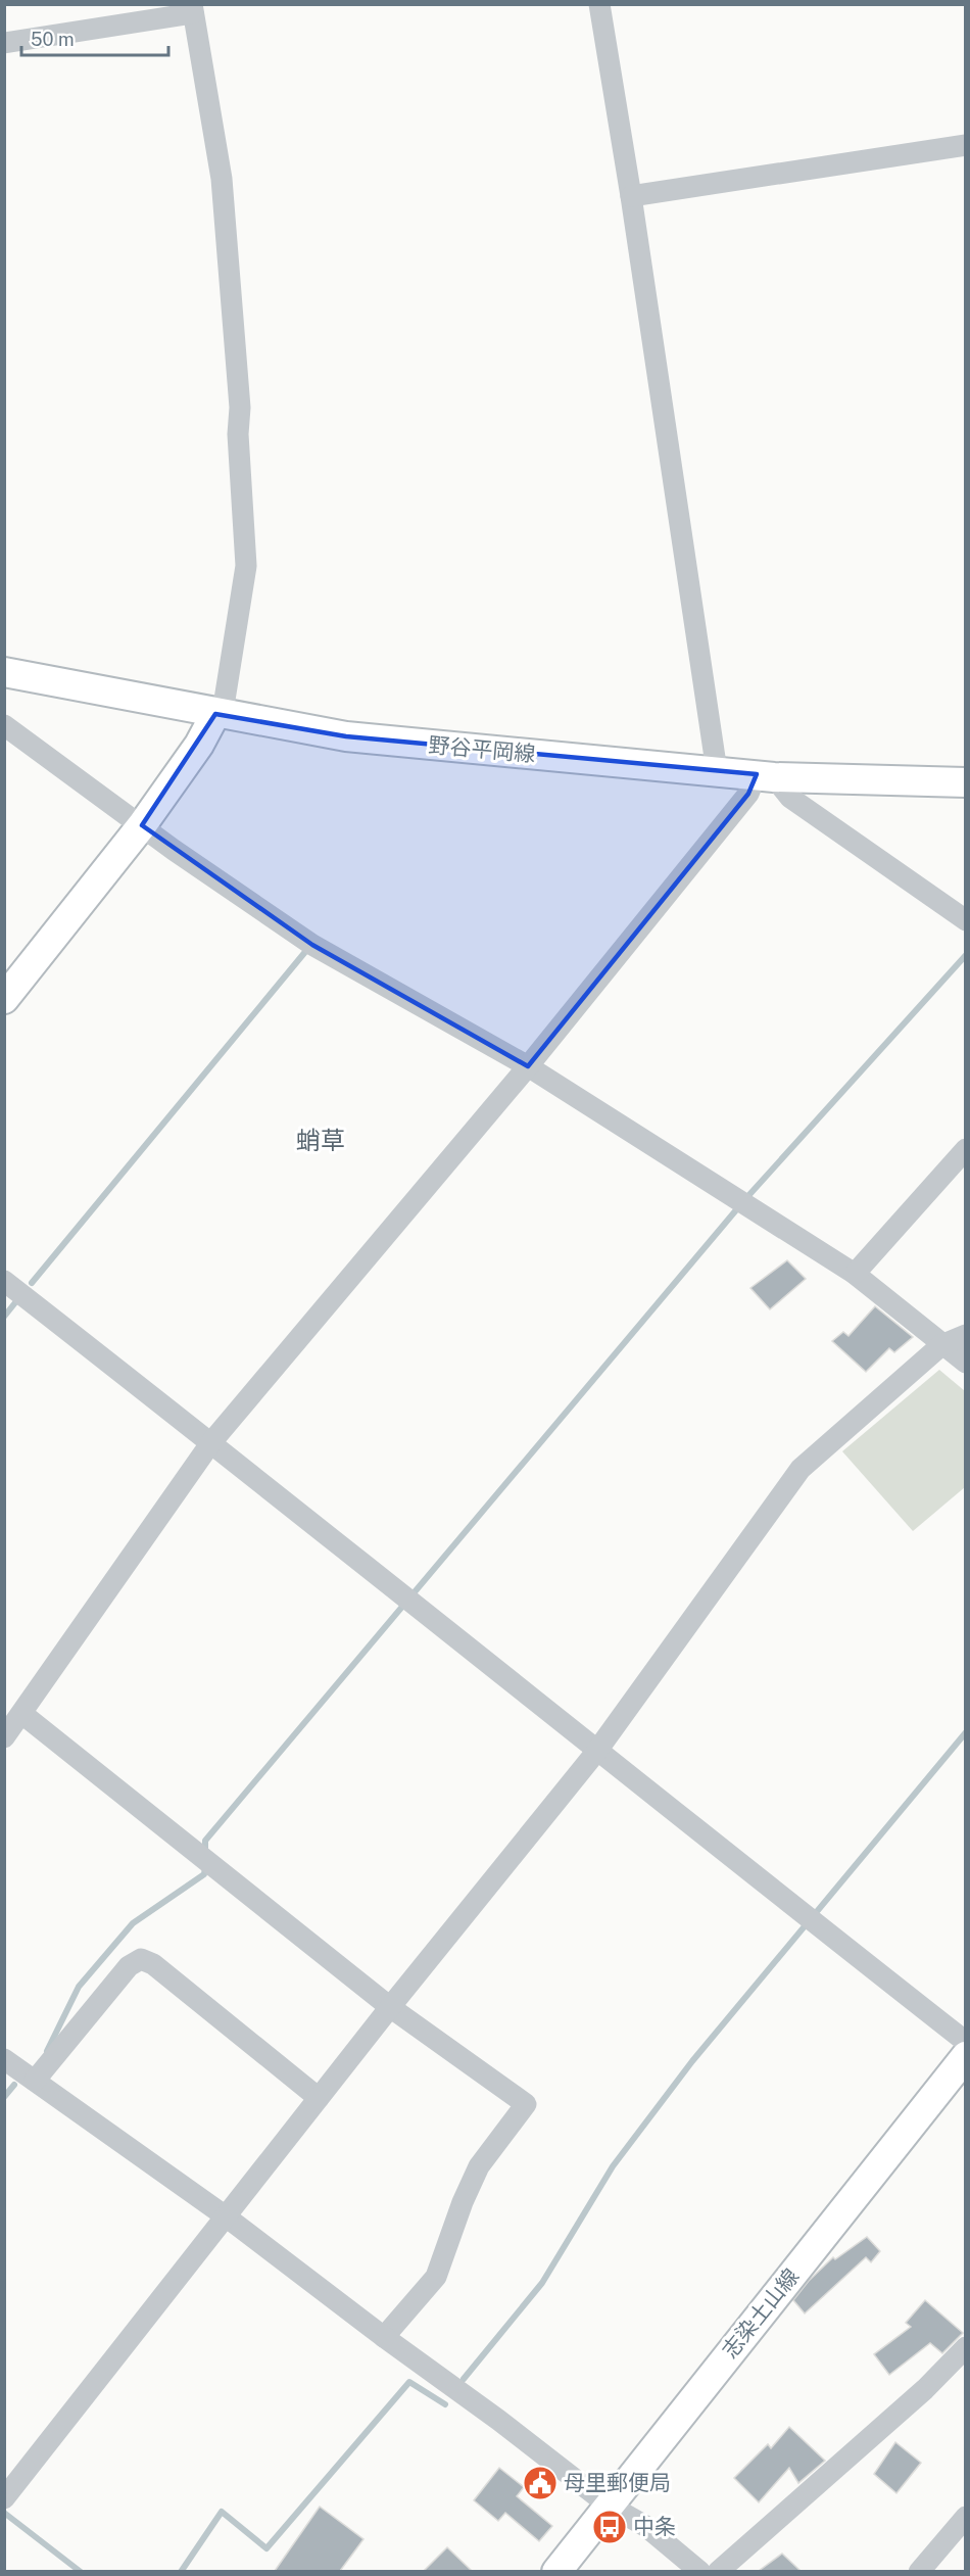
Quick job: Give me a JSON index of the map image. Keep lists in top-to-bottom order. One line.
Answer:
{"streets":{"main road":["野谷平岡線","志染土山線"]},"districts":["蛸草"],"places":{"public building":["母里郵便局"],"bus stop":["中条"]},"scale_bar":"50 m"}
